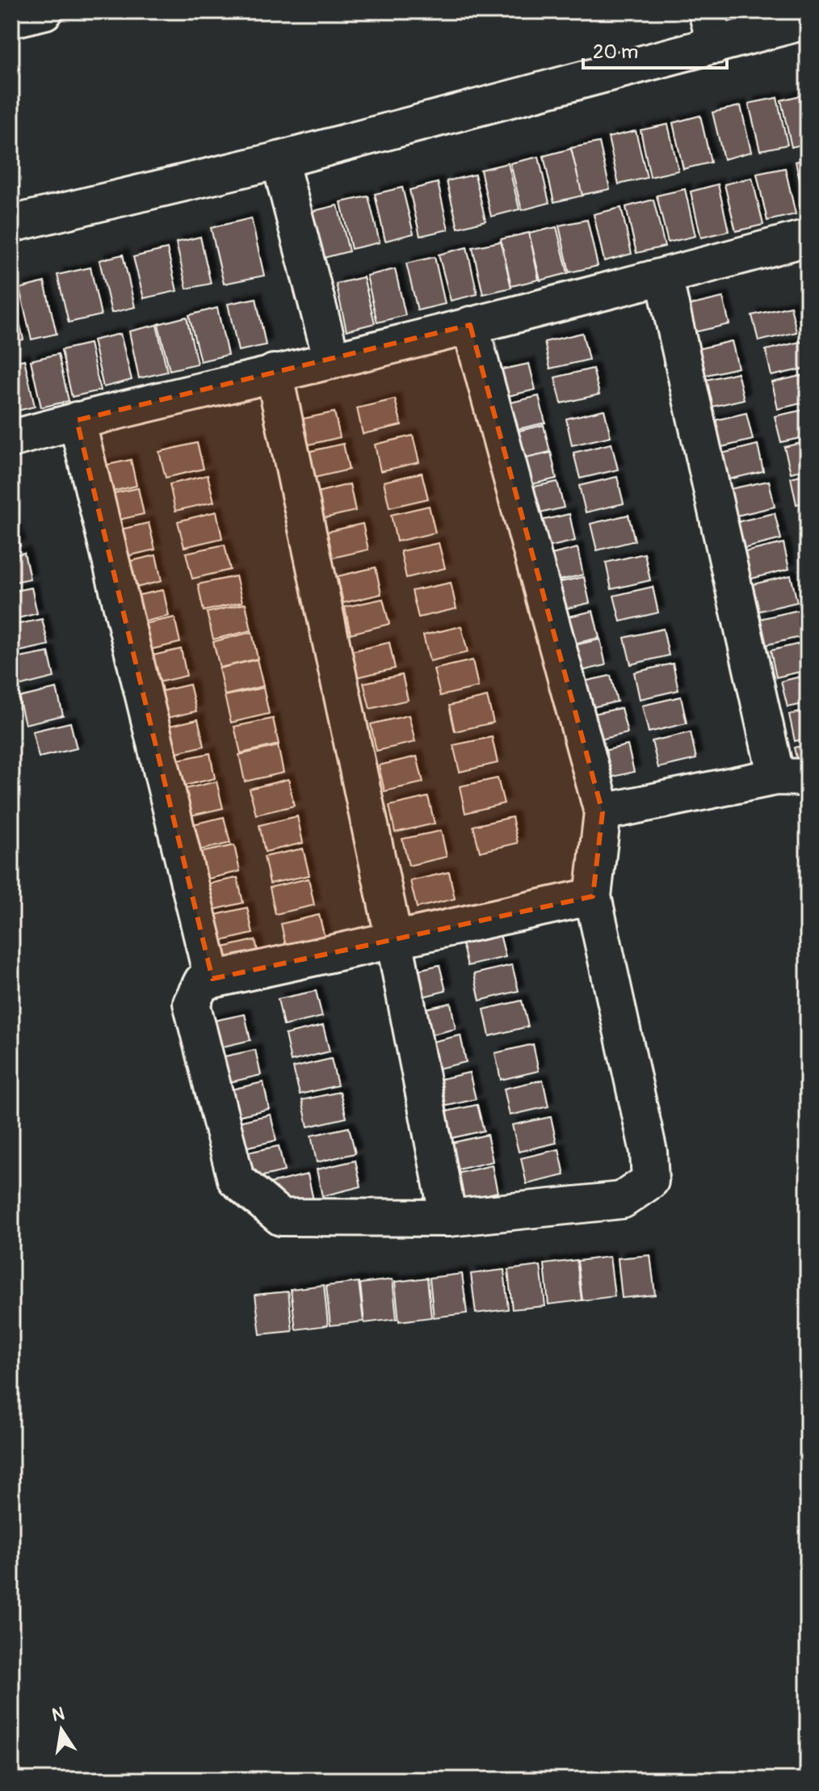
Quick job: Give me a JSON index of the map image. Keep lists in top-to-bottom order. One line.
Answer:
{"scale_bar":"20 m","north":"top"}
